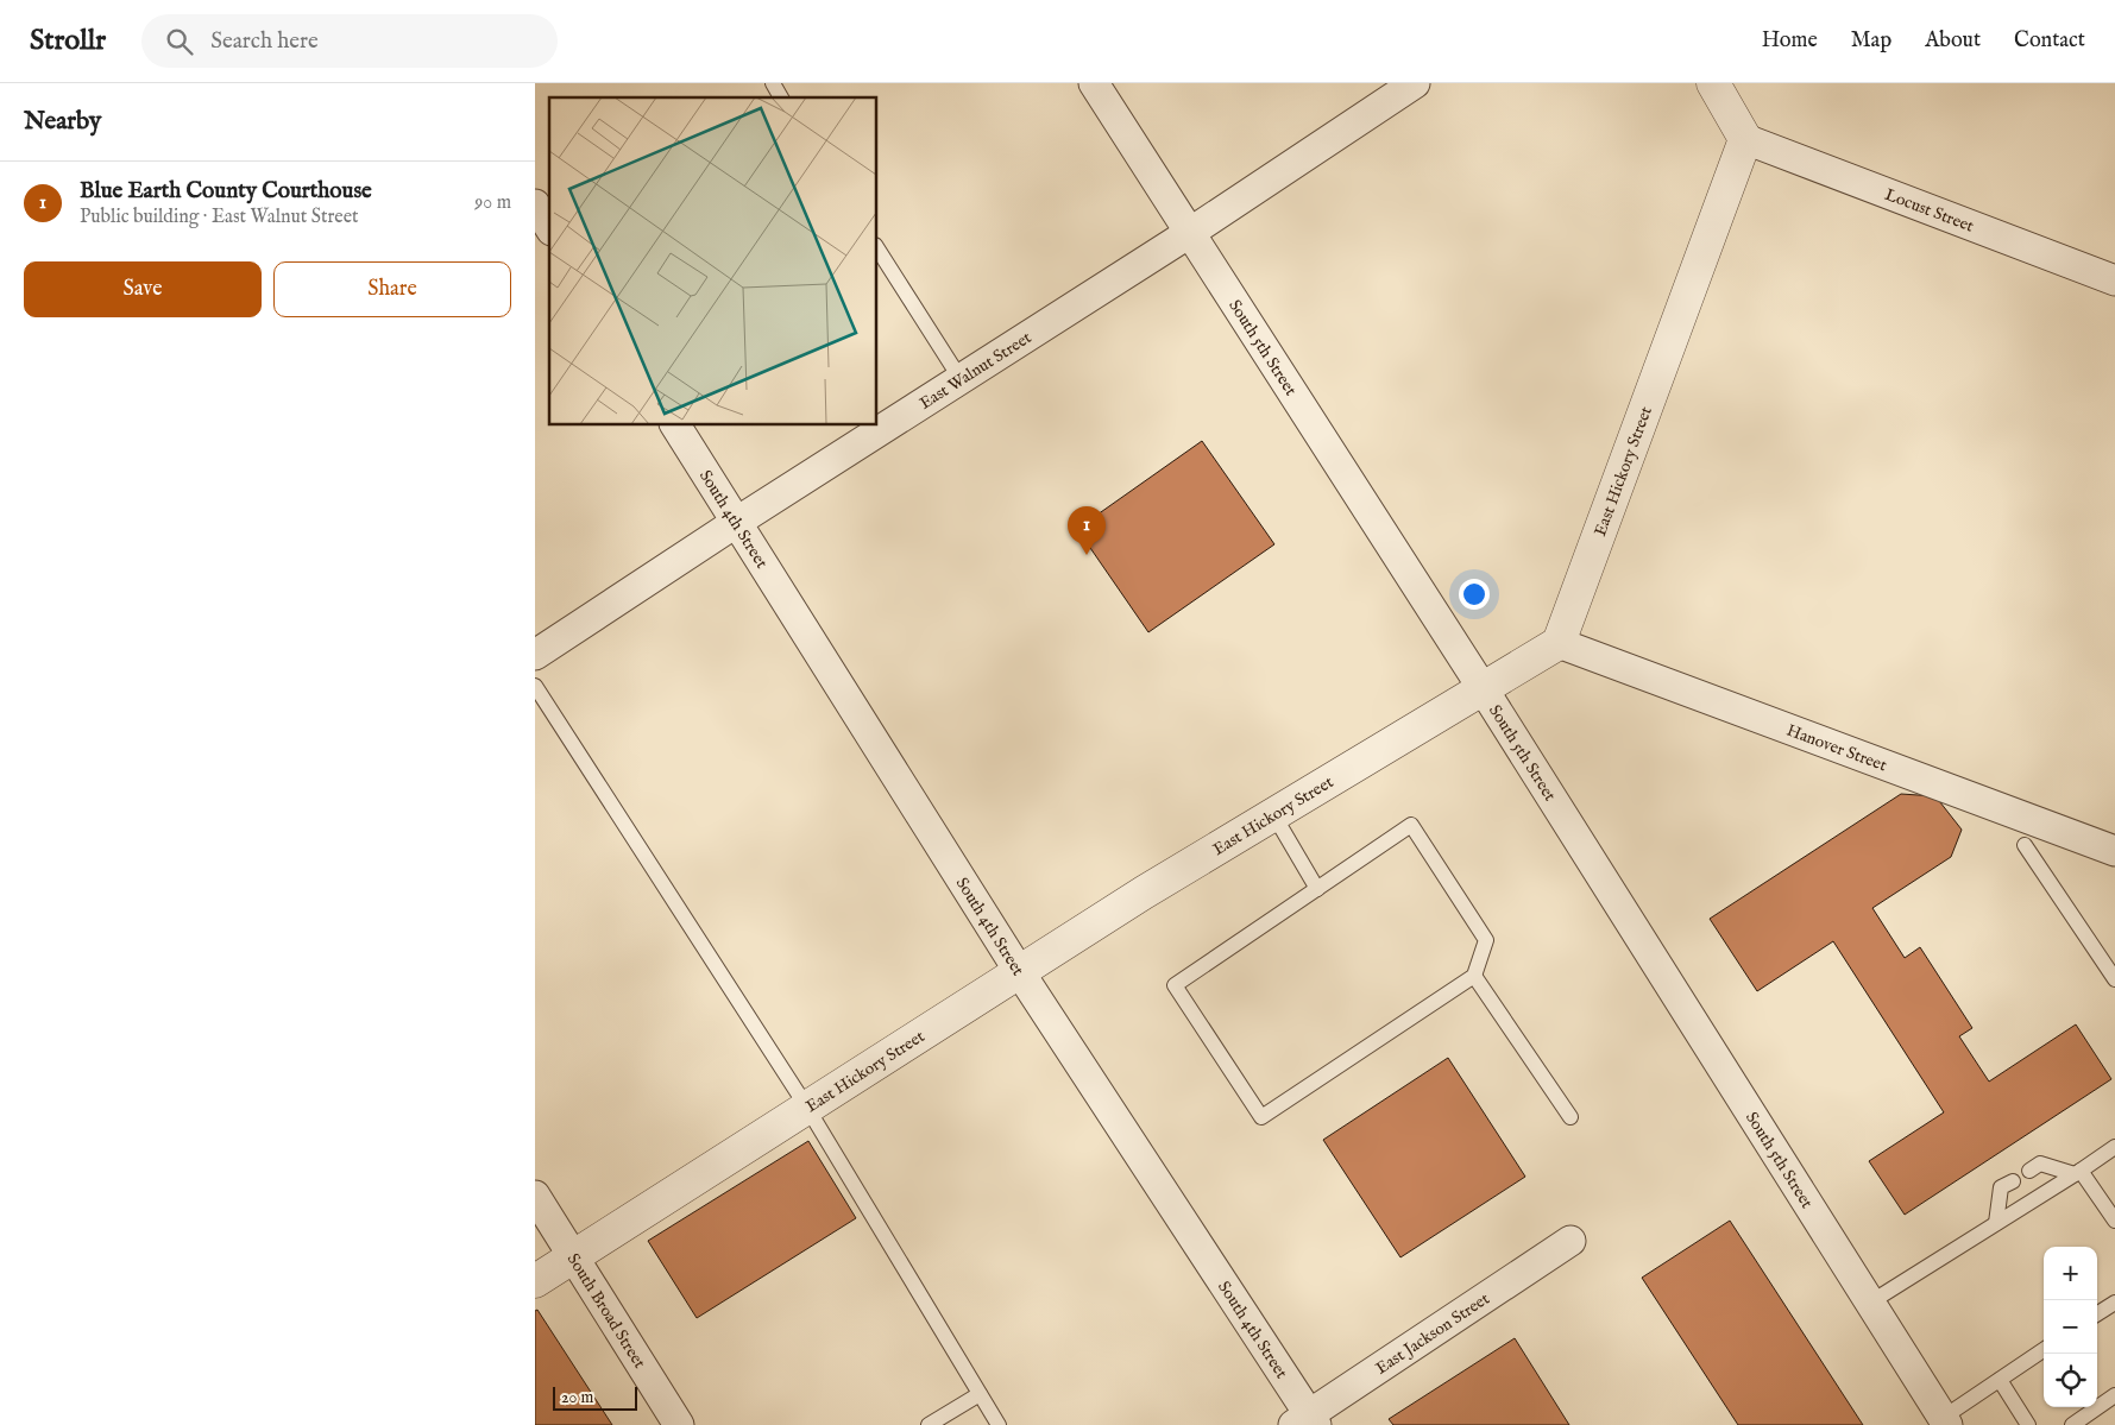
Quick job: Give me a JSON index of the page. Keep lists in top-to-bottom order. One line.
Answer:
{"streets":{"street":["Locust Street","South 5th Street","East Walnut Street","East Hickory Street","South 4th Street","Hanover Street","South Broad Street","East Jackson Street"]},"crossings":[["Locust Street","East Hickory Street"],["South 5th Street","East Walnut Street"],["South 5th Street","East Hickory Street"],["East Walnut Street","South 4th Street"],["East Hickory Street","South 4th Street"],["East Hickory Street","Hanover Street"],["East Hickory Street","South Broad Street"],["South 4th Street","East Jackson Street"]],"scale_bar":"20 m","page":{"header":"Strollr","search":"Search here","nav":["Home","Map","About","Contact"],"heading":"Nearby","list":[{"mark":"1","name":"Blue Earth County Courthouse","note":"Public building · East Walnut Street","value":"90 m"}],"buttons":["Save","Share"],"pins":"1","map_buttons":["+","−"],"scale":"20 m"}}
